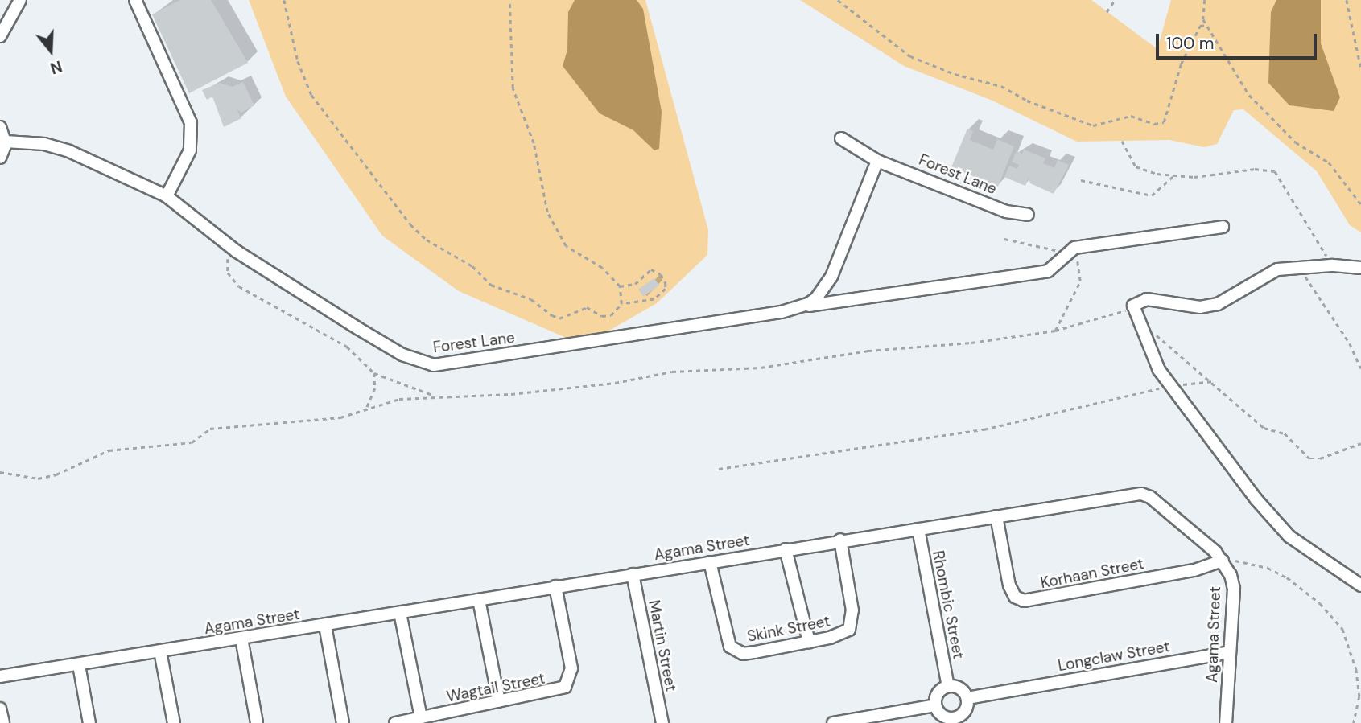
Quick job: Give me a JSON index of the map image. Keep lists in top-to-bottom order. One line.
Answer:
{"streets":{"street":["Forest Lane","Agama Street","Korhaan Street","Rhombic Street","Skink Street","Martin Street","Longclaw Street","Wagtail Street"]},"crossings":[["Agama Street","Korhaan Street"],["Agama Street","Rhombic Street"],["Agama Street","Skink Street"],["Agama Street","Martin Street"],["Agama Street","Longclaw Street"],["Agama Street","Wagtail Street"],["Rhombic Street","Longclaw Street"]],"scale_bar":"100 m","north":"bottom"}
